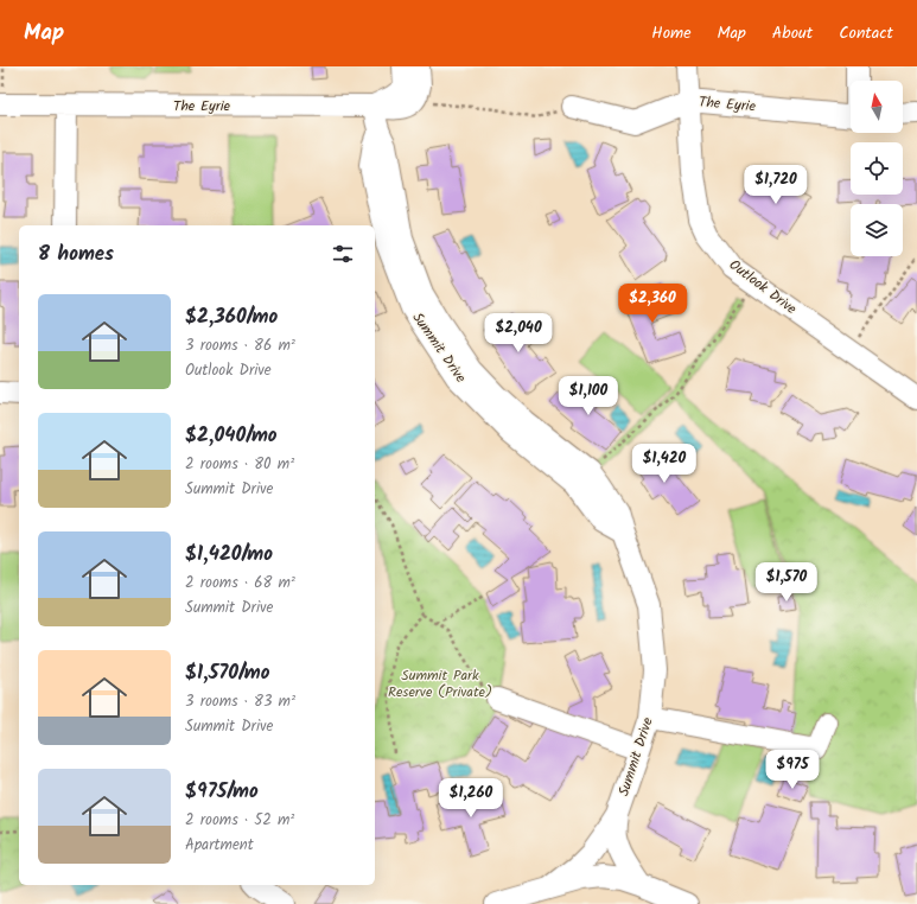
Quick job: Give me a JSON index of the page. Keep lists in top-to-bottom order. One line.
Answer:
{"streets":{"street":["The Eyrie","Outlook Drive","Summit Drive"]},"crossings":[["The Eyrie","Outlook Drive"],["The Eyrie","Summit Drive"]],"parks":["Summit Park Reserve (Private)"],"north":"top","page":{"header":"Map","nav":["Home","Map","About","Contact"],"price":["$1,720","$2,360","$2,040","$1,100","$1,420","$1,570","$975","$1,260"],"heading":"8 homes","list":[{"name":"$2,360/mo","note":"3 rooms · 86 m² · Outlook Drive"},{"name":"$2,040/mo","note":"2 rooms · 80 m² · Summit Drive"},{"name":"$1,420/mo","note":"2 rooms · 68 m² · Summit Drive"},{"name":"$1,570/mo","note":"3 rooms · 83 m² · Summit Drive"},{"name":"$975/mo","note":"2 rooms · 52 m² · Apartment"}]}}
